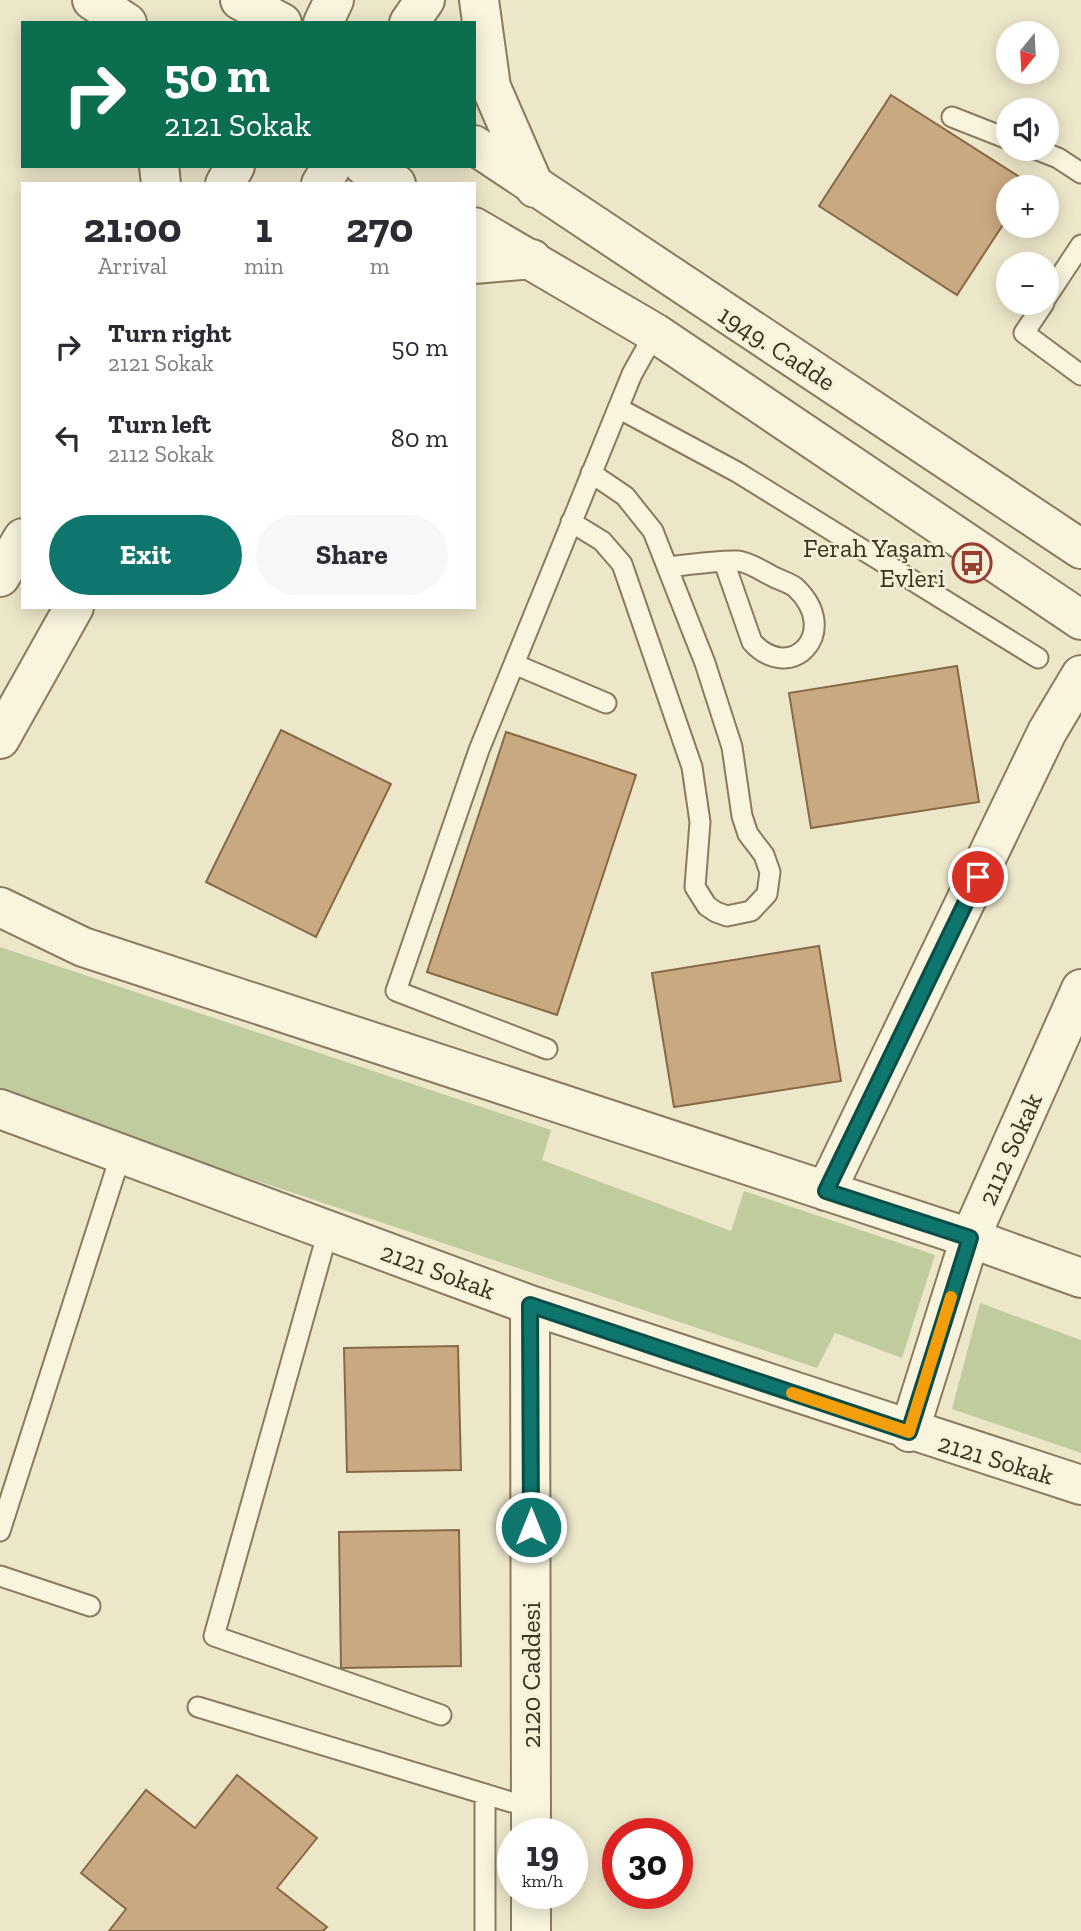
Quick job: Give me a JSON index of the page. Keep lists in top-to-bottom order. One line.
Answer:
{"streets":{"street":["1949. Cadde","2112 Sokak","2121 Sokak","2120 Caddesi"]},"crossings":[["2112 Sokak","2121 Sokak"],["2121 Sokak","2120 Caddesi"]],"places":{"bus stop":["Ferah Yaşam Evleri"]},"north":"bottom","page":{"map_buttons":["+","−"],"turn":["50 m","2121 Sokak"],"eta":["21:00","Arrival","1","min","270","m"],"list":[{"name":"Turn right","note":"2121 Sokak","value":"50 m"},{"name":"Turn left","note":"2112 Sokak","value":"80 m"}],"buttons":["Exit","Share"],"speed":"19 km/h","limit":"30"}}
